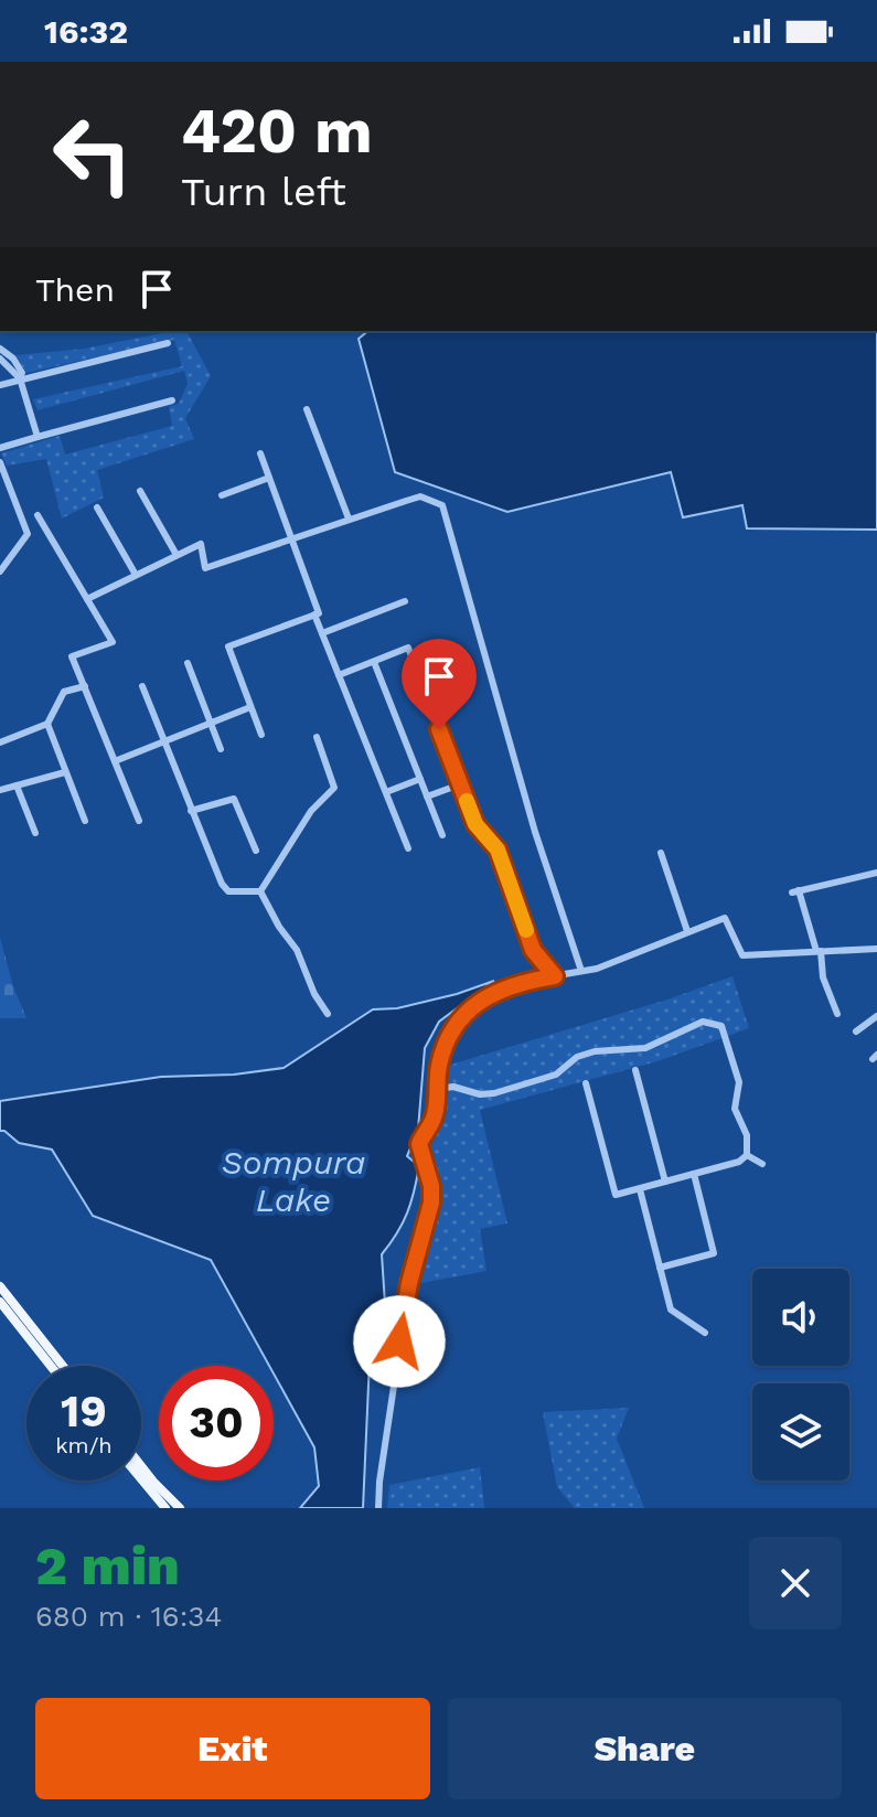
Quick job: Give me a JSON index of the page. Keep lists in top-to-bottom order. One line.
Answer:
{"water":["Sompura Lake"],"page":{"status":"16:32","turn":["420 m","Turn left"],"then":"Then","speed":"19 km/h","limit":"30","heading":["2 min","680 m · 16:34"],"buttons":["Exit","Share"]}}
